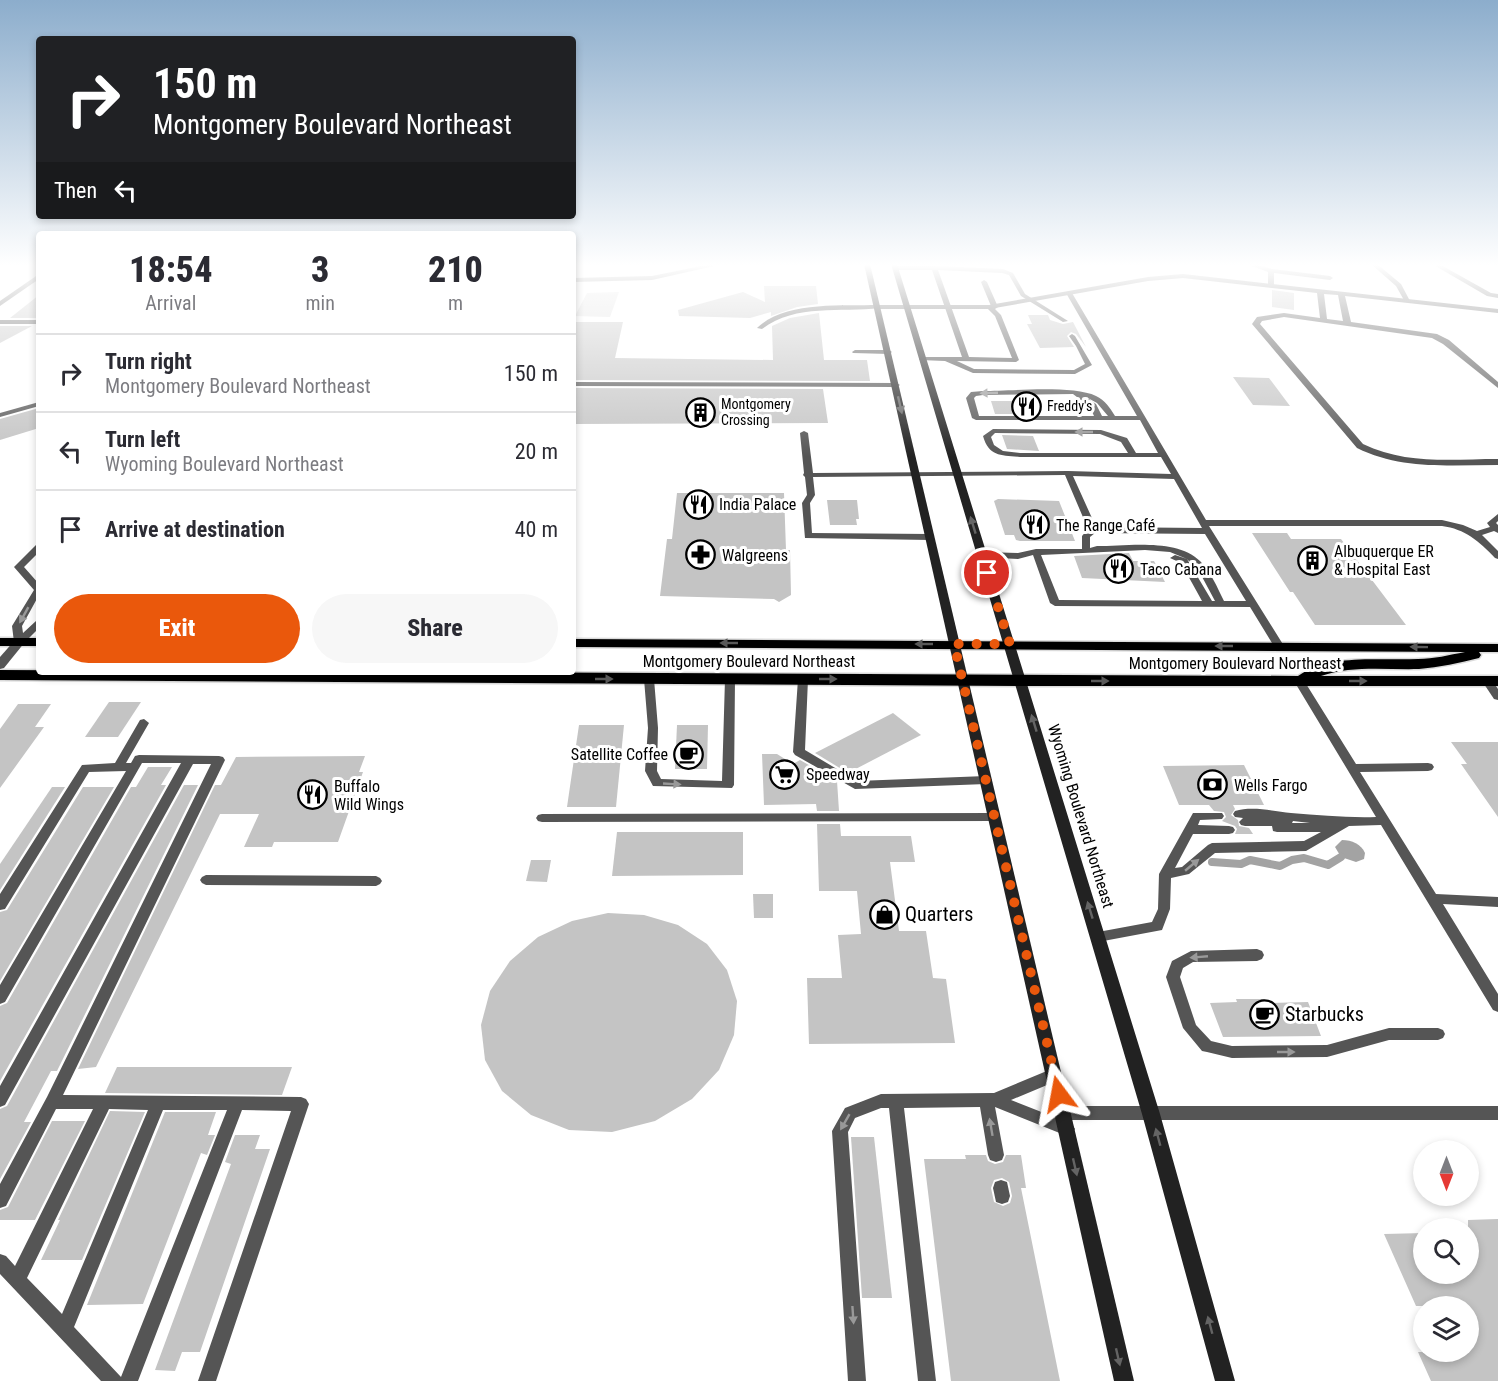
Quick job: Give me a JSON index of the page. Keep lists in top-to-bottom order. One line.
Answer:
{"streets":{"main road":["Montgomery Boulevard Northeast","Wyoming Boulevard Northeast"]},"crossings":[["Montgomery Boulevard Northeast","Wyoming Boulevard Northeast"]],"places":{"restaurant":["Freddy's","India Palace","The Range Café","Taco Cabana","Buffalo Wild Wings"],"building":["Montgomery Crossing","Albuquerque ER & Hospital East"],"pharmacy":["Walgreens"],"cafe":["Satellite Coffee","Starbucks"],"supermarket":["Speedway"],"bank":["Wells Fargo"],"shop":["Quarters"]},"north":"bottom","page":{"turn":["150 m","Montgomery Boulevard Northeast"],"then":"Then","eta":["18:54","Arrival","3","min","210","m"],"list":[{"name":"Turn right","note":"Montgomery Boulevard Northeast","value":"150 m"},{"name":"Turn left","note":"Wyoming Boulevard Northeast","value":"20 m"},{"name":"Arrive at destination","value":"40 m"}],"buttons":["Exit","Share"]}}
